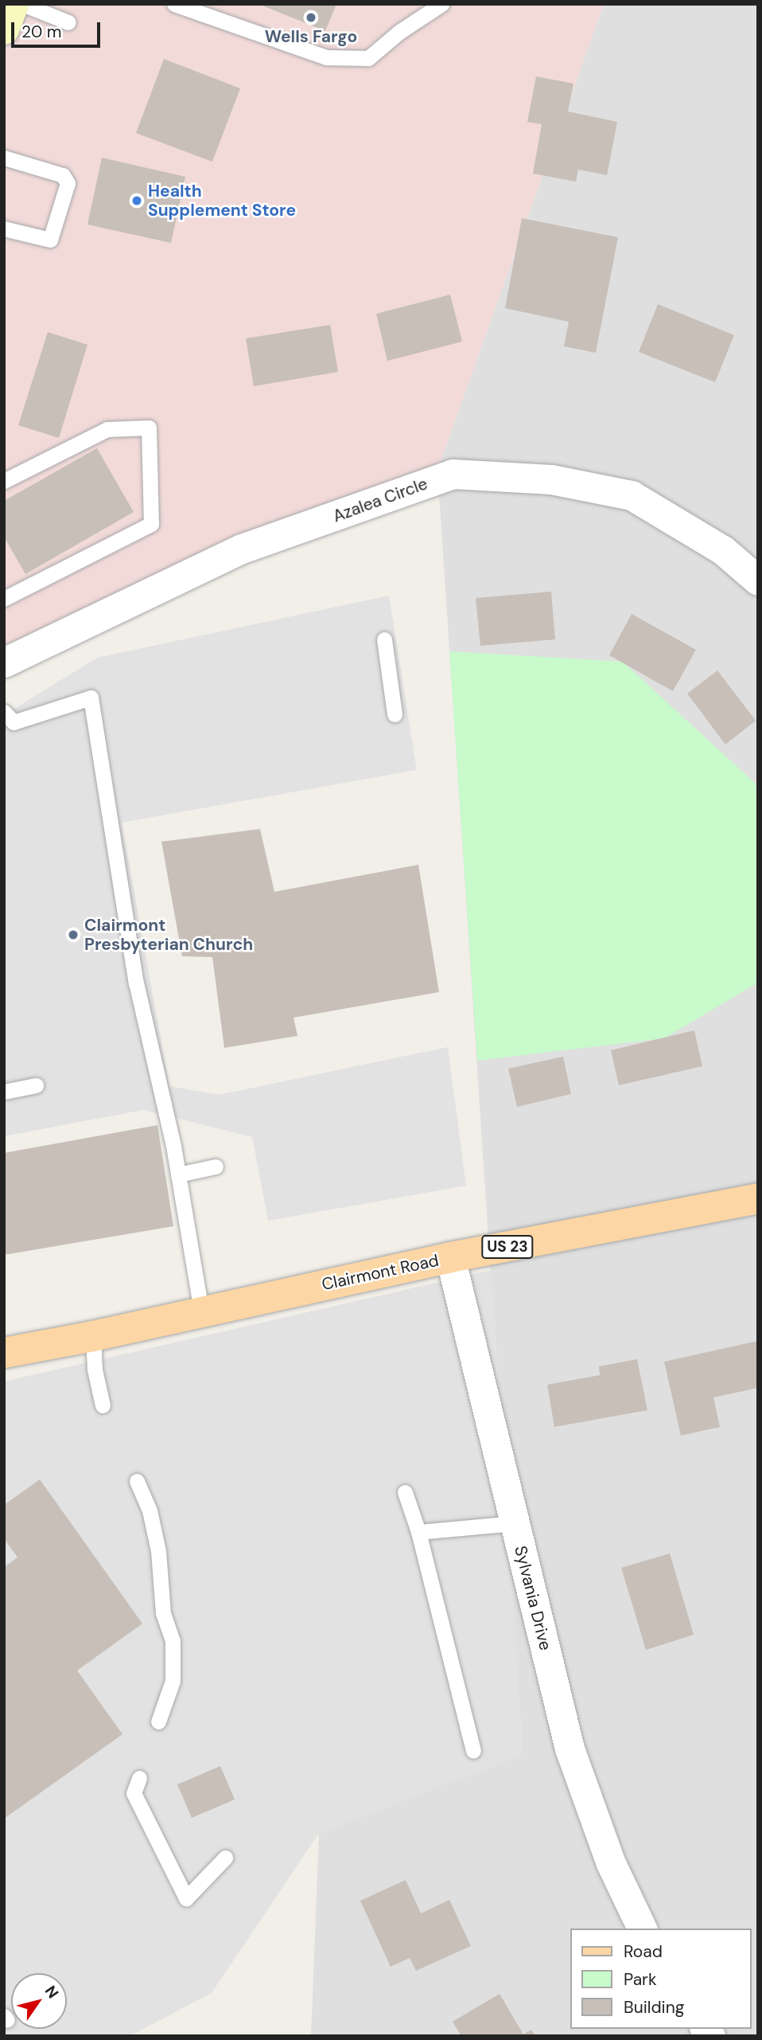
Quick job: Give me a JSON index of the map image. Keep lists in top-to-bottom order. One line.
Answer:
{"streets":{"main road":["US 23","Clairmont Road"],"street":["Azalea Circle","Sylvania Drive"]},"crossings":[["Clairmont Road","Sylvania Drive"]],"places":["Wells Fargo","Health Supplement Store","Clairmont Presbyterian Church"],"legend":["Road","Park","Building"],"scale_bar":"20 m","north":"top right"}
